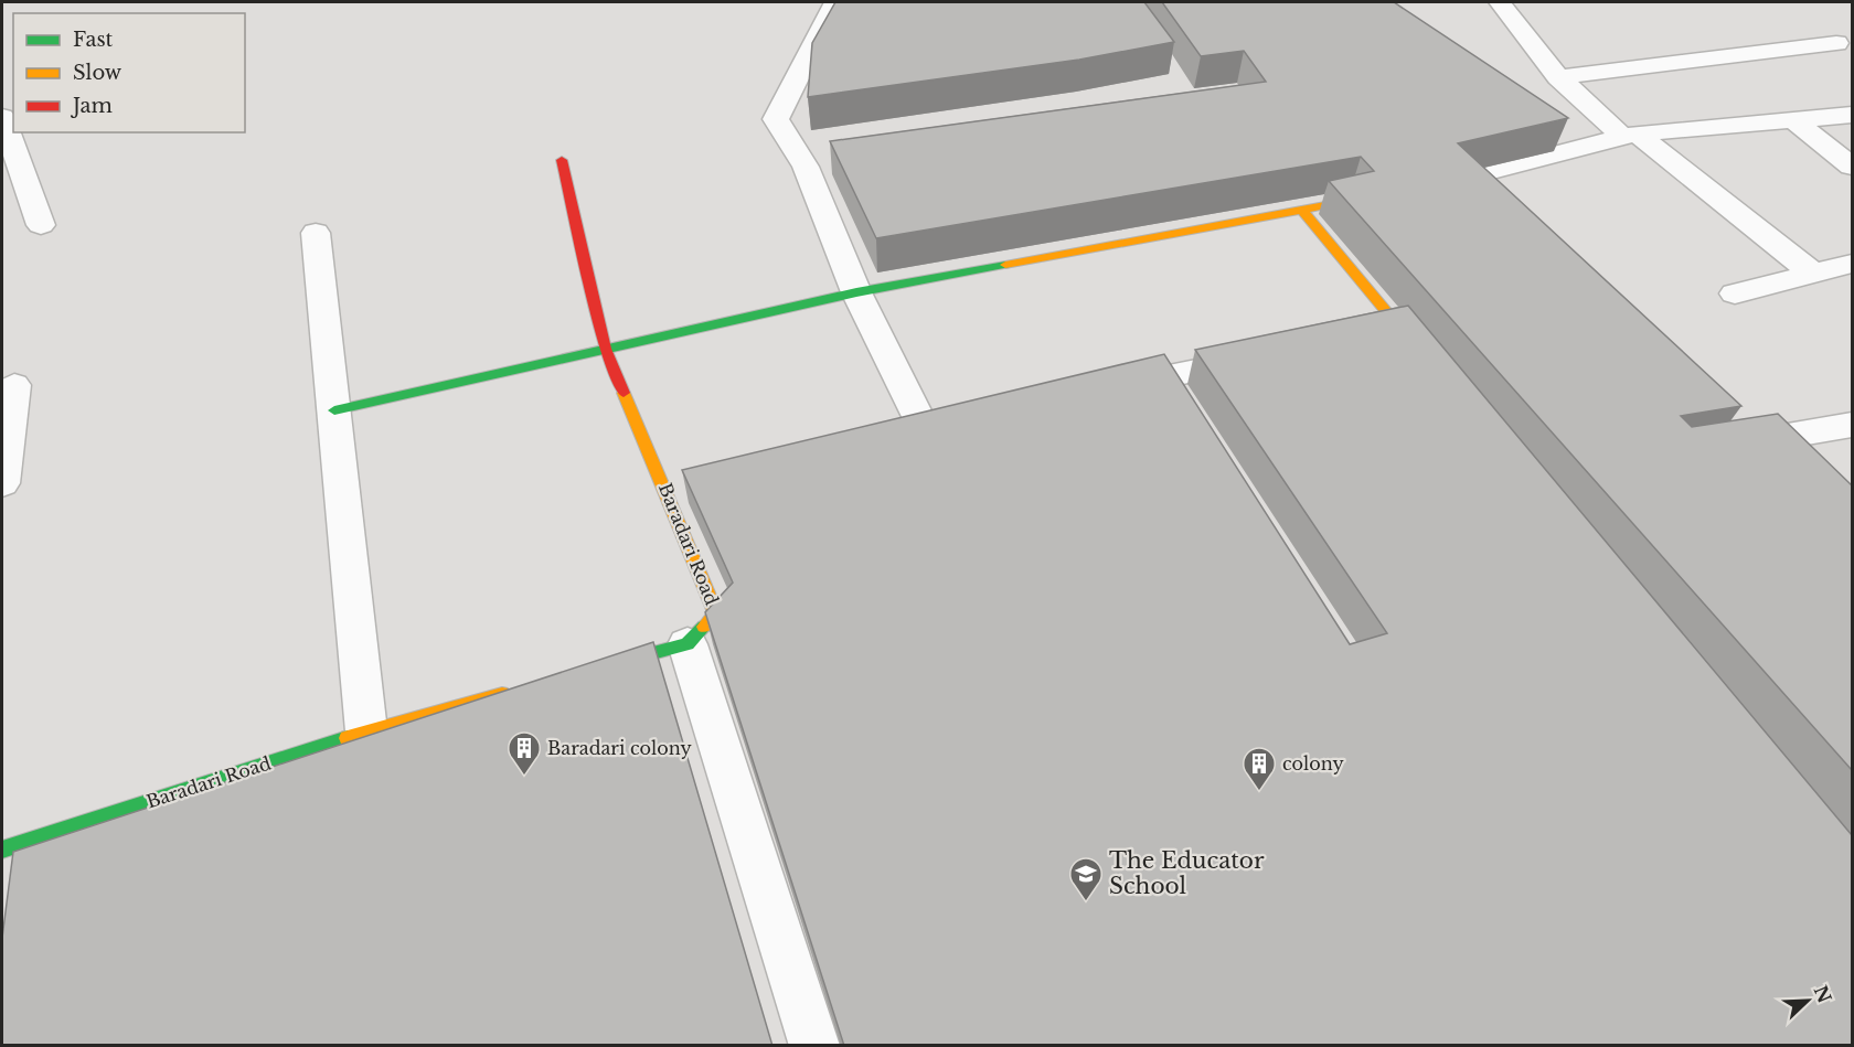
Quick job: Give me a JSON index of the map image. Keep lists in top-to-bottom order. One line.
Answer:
{"streets":{"street":["Baradari Road"]},"places":{"building":["Baradari colony","colony"],"school or university":["The Educator School"]},"legend":["Fast","Slow","Jam"],"north":"top right"}
